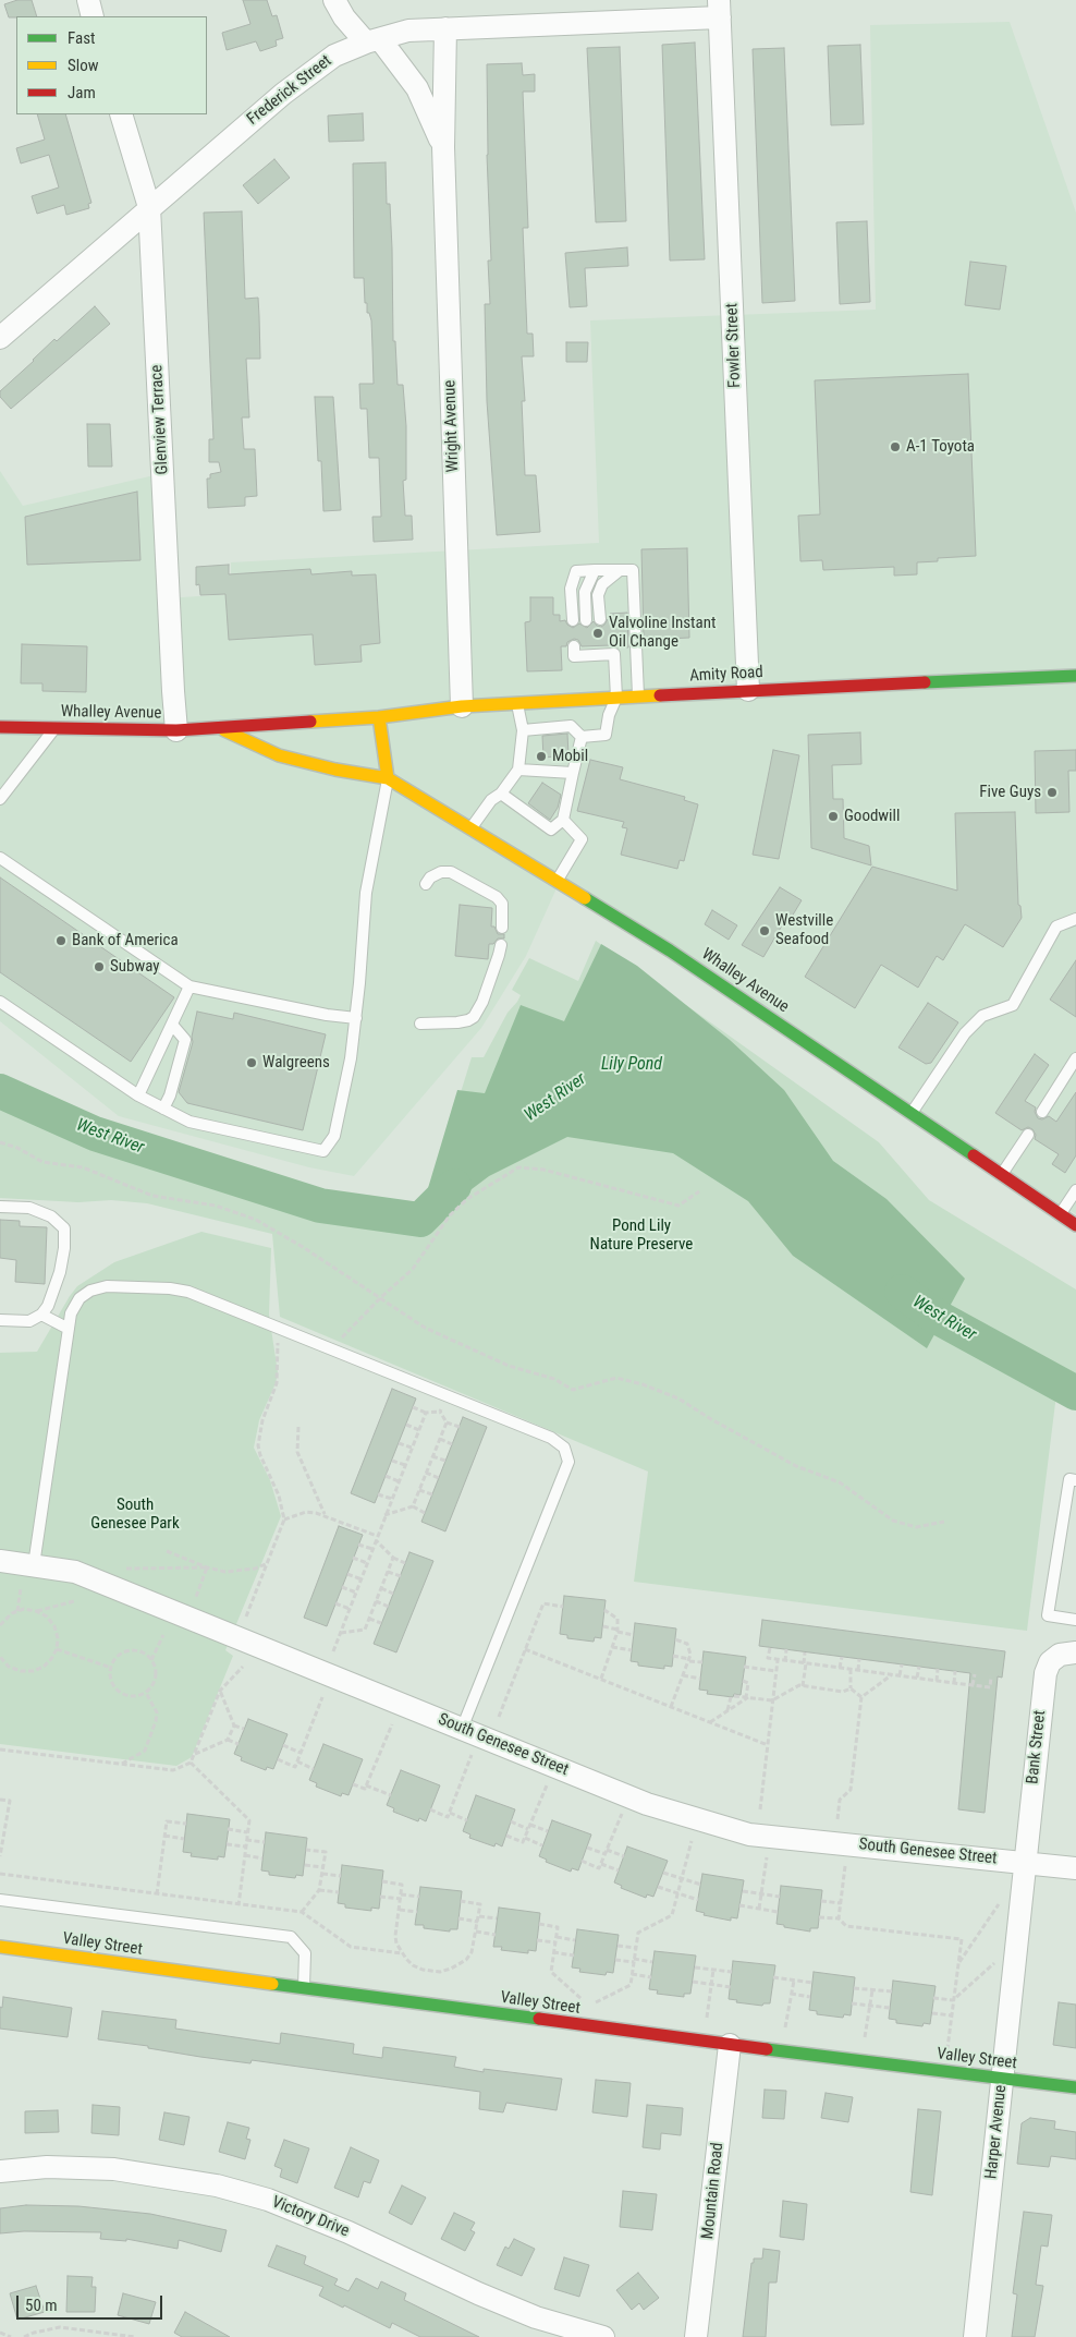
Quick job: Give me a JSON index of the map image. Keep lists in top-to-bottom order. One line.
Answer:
{"streets":{"main road":["Amity Road","Whalley Avenue","Valley Street"],"street":["Frederick Street","Fowler Street","Glenview Terrace","Wright Avenue","South Genesee Street","Bank Street","Harper Avenue","Mountain Road","Victory Drive"]},"crossings":[["Frederick Street","Fowler Street"],["Frederick Street","Glenview Terrace"],["Frederick Street","Wright Avenue"],["Fowler Street","Amity Road"],["Glenview Terrace","Whalley Avenue"],["Wright Avenue","Amity Road"],["Amity Road","Whalley Avenue"],["South Genesee Street","Bank Street"],["South Genesee Street","Harper Avenue"],["Bank Street","Harper Avenue"],["Valley Street","Harper Avenue"],["Valley Street","Mountain Road"]],"water":["Lily Pond","West River"],"parks":["Pond Lily Nature Preserve","South Genesee Park"],"places":["A-1 Toyota","Valvoline Instant Oil Change","Mobil","Five Guys","Goodwill","Westville Seafood","Bank of America","Subway","Walgreens"],"legend":["Fast","Slow","Jam"],"scale_bar":"50 m"}
